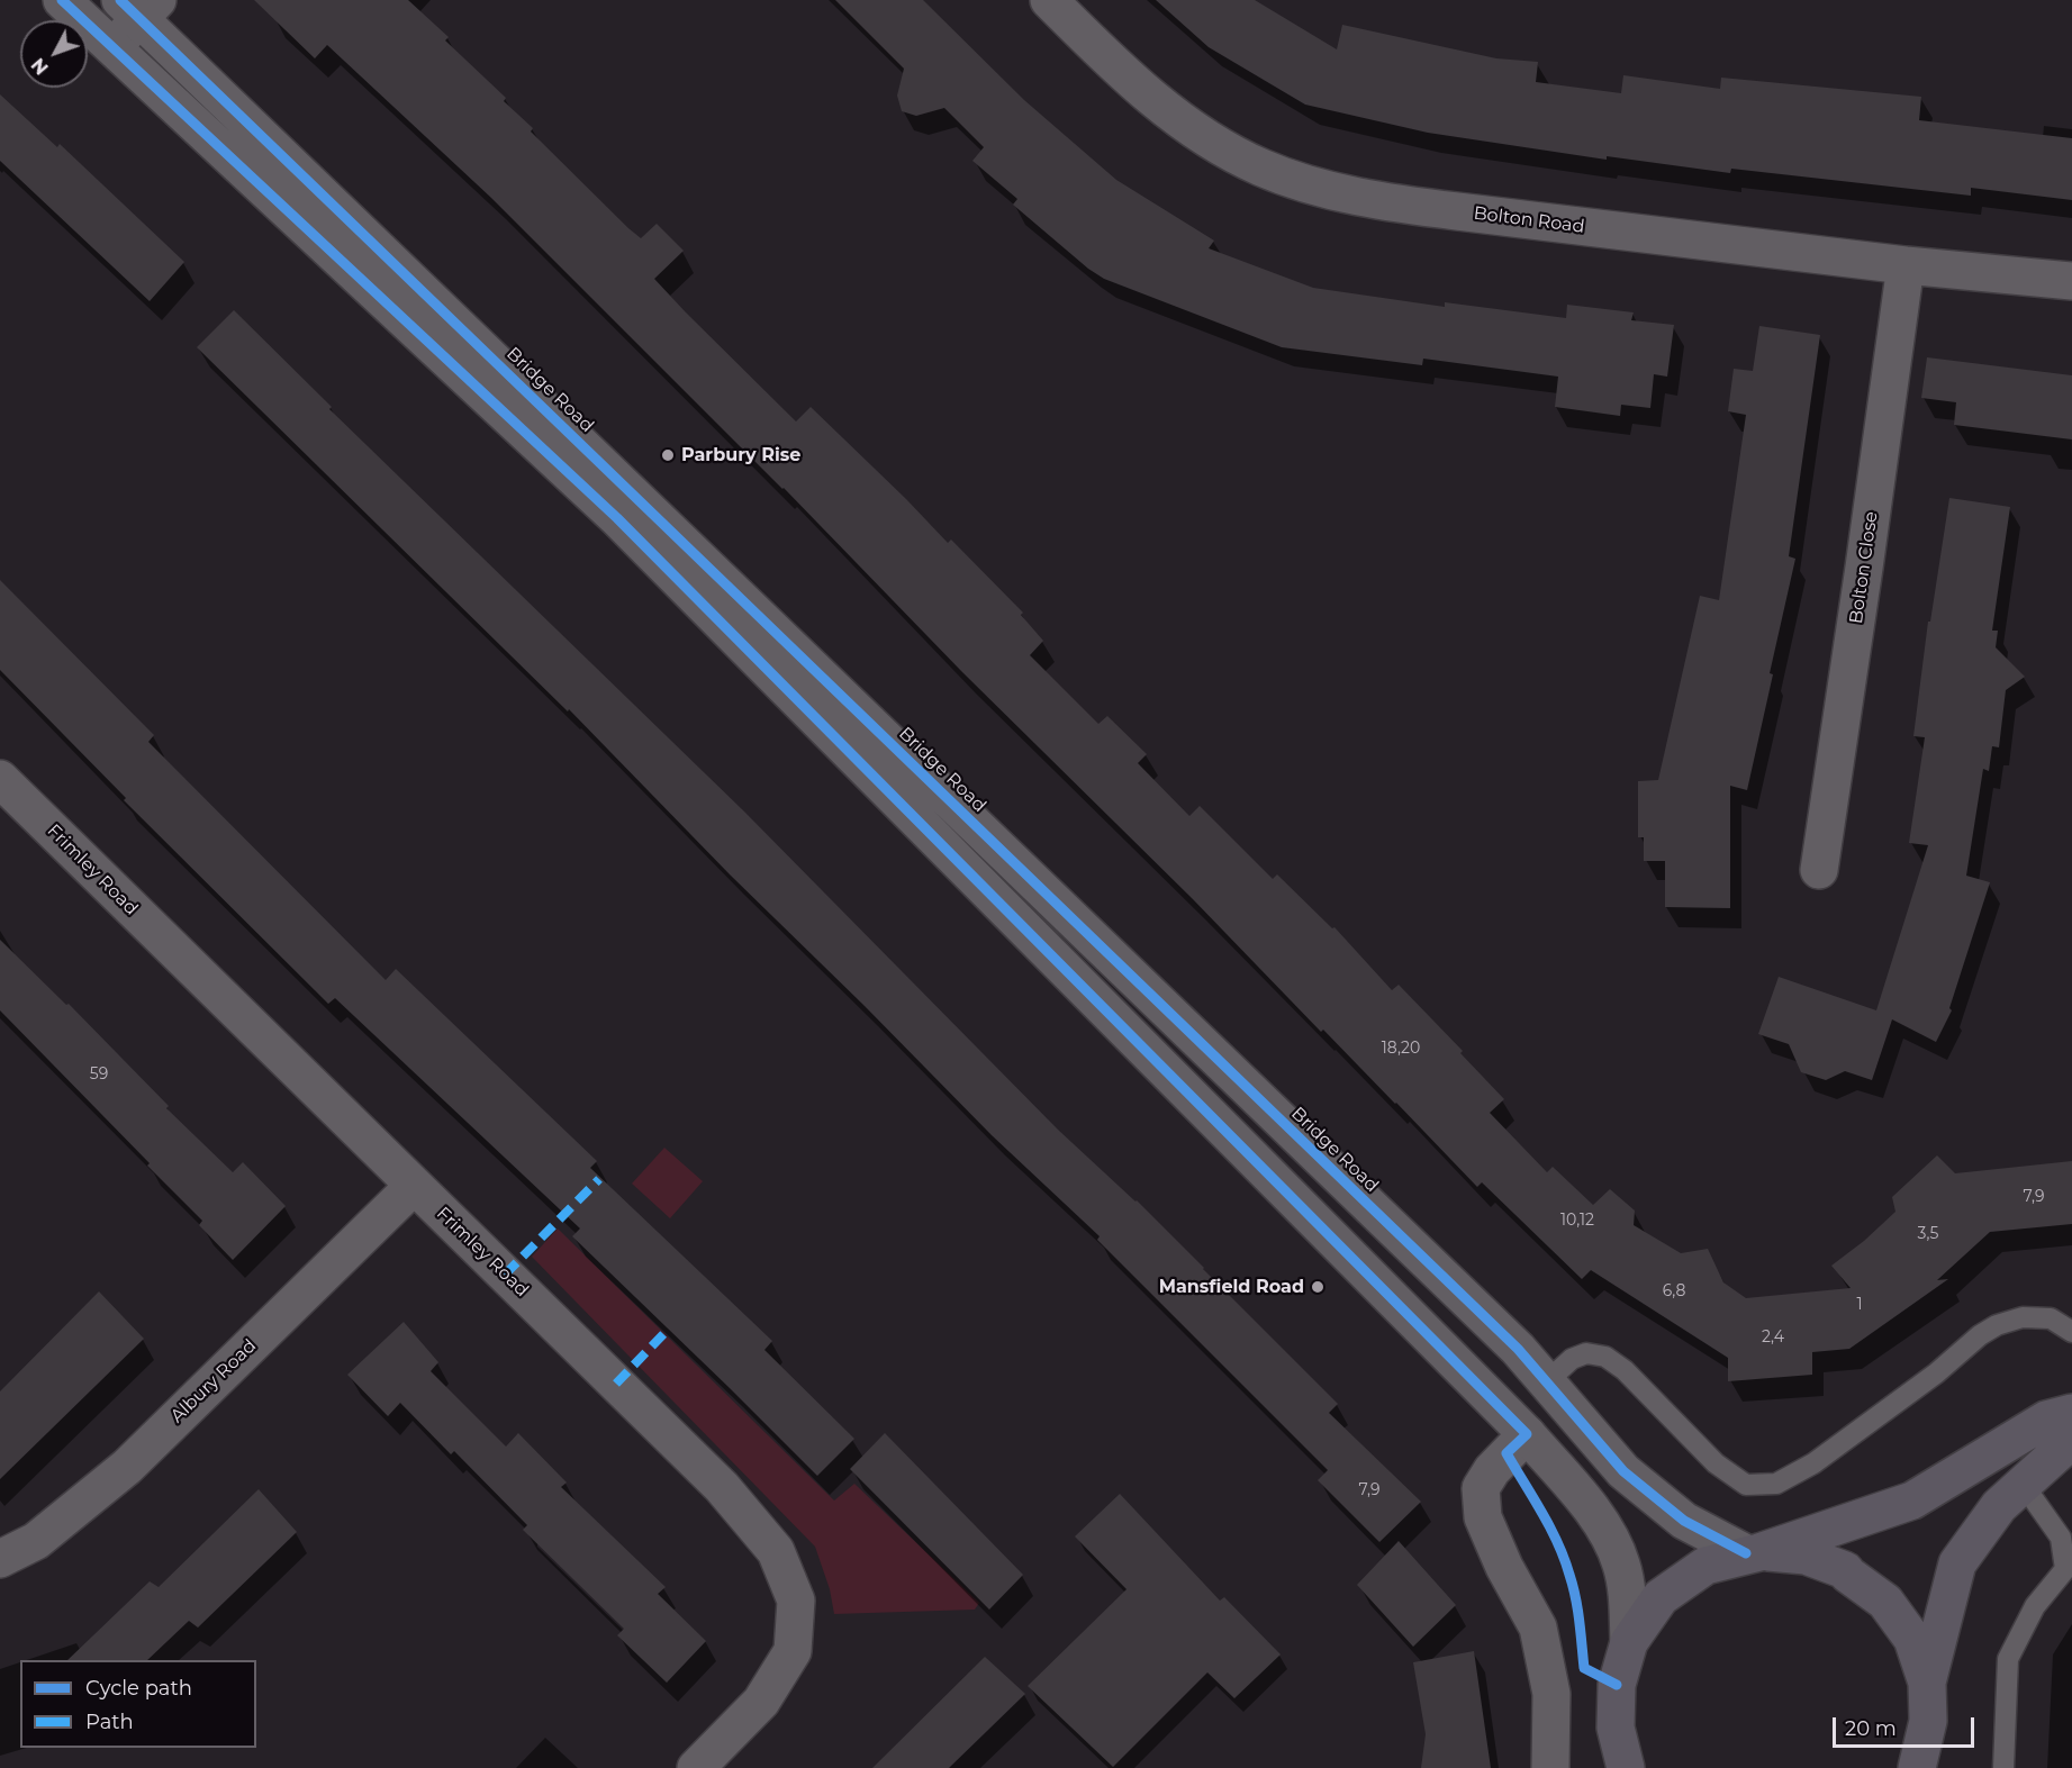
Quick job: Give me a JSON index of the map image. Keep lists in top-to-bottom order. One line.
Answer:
{"streets":{"street":["Bolton Road","Bridge Road","Bolton Close","Frimley Road","Albury Road"]},"crossings":[["Bolton Road","Bolton Close"],["Frimley Road","Albury Road"]],"places":["Parbury Rise","Mansfield Road"],"house_numbers":["18,20","59","7,9","10,12","3,5","6,8","1","2,4","7,9"],"legend":["Cycle path","Path"],"scale_bar":"20 m","north":"bottom left"}
